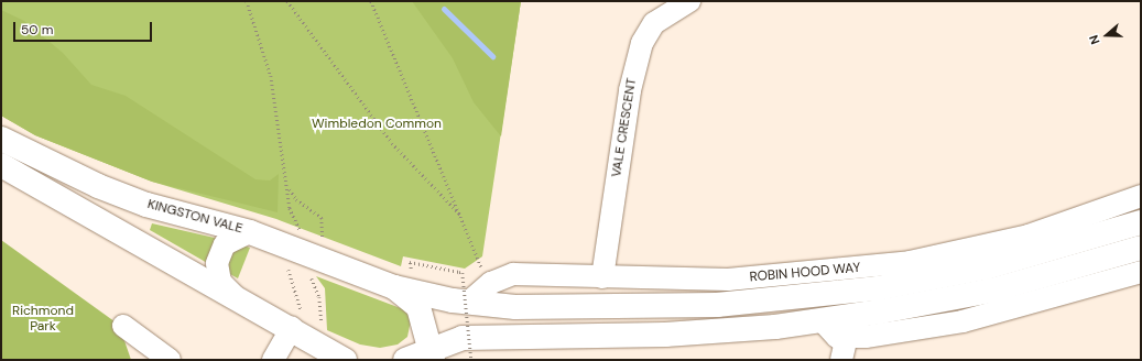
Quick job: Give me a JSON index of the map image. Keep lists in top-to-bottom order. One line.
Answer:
{"streets":{"main road":["KINGSTON VALE","ROBIN HOOD WAY"],"street":["VALE CRESCENT"]},"crossings":[["VALE CRESCENT","ROBIN HOOD WAY"],["KINGSTON VALE","ROBIN HOOD WAY"]],"parks":["Wimbledon Common","Richmond Park"],"scale_bar":"50 m","north":"left"}
